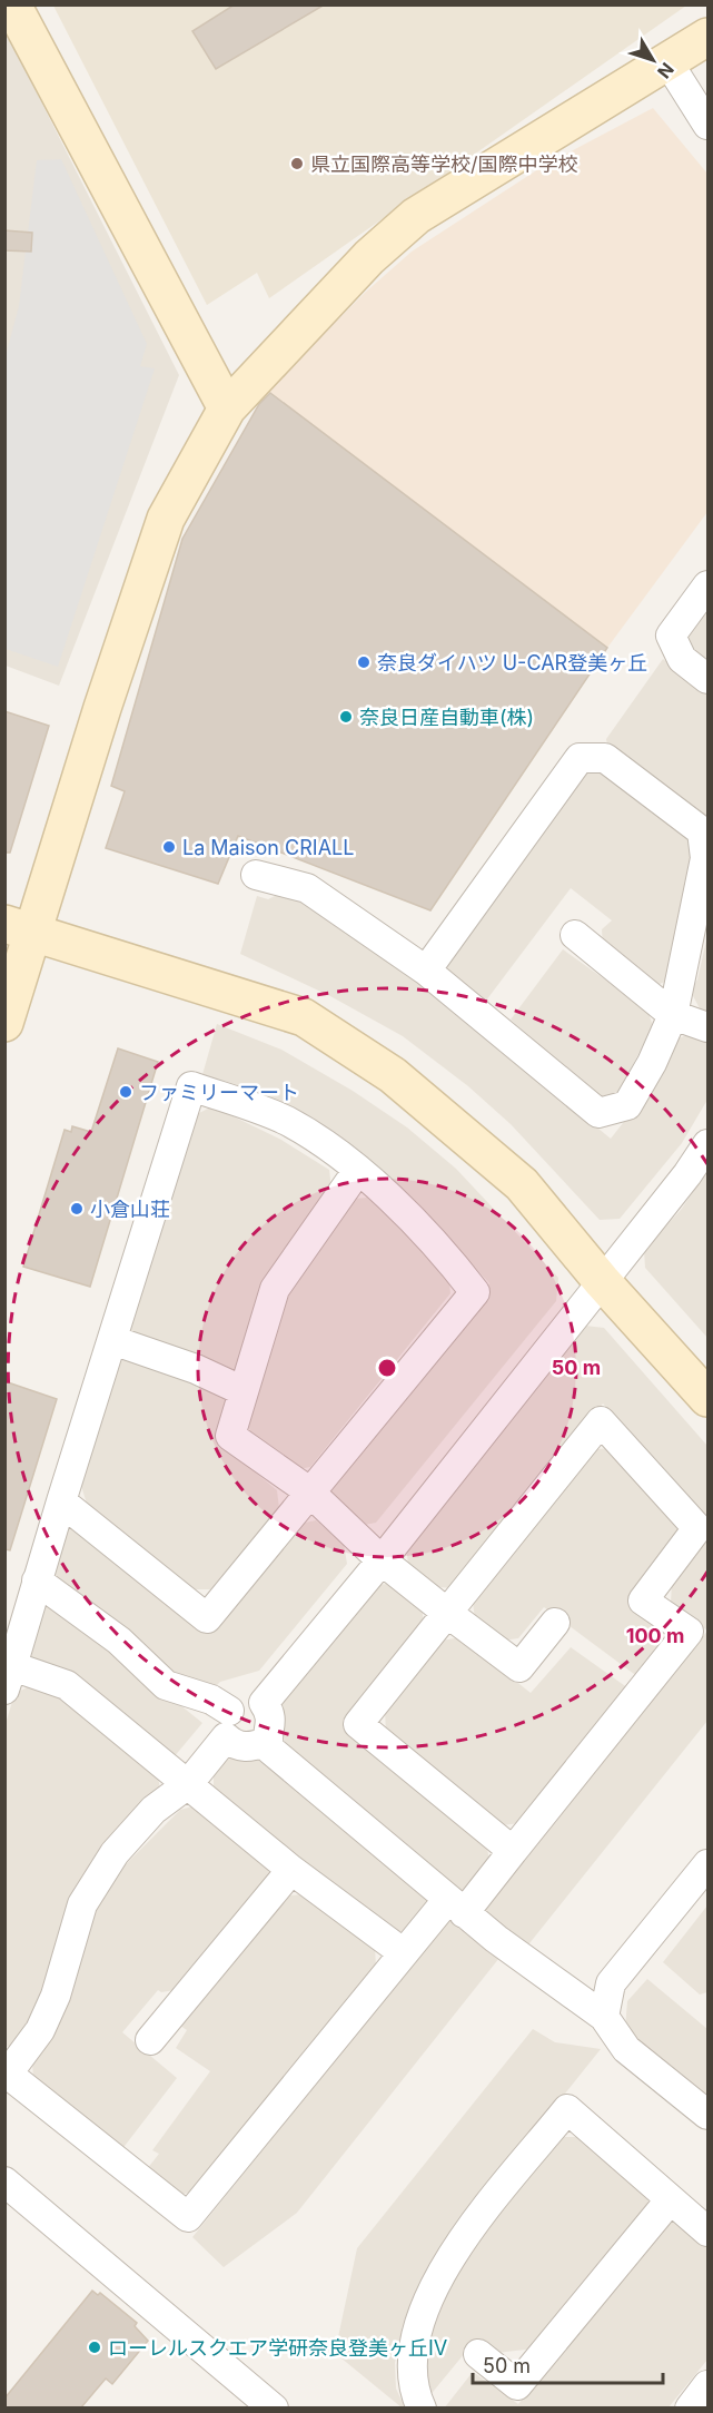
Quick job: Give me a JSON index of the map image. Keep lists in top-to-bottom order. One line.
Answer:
{"places":["県立国際高等学校/国際中学校","奈良ダイハツ U-CAR登美ヶ丘","奈良日産自動車(株)","La Maison CRIALL","ファミリーマート","小倉山荘","ローレルスクエア学研奈良登美ヶ丘Ⅳ"],"scale_bar":"50 m","north":"bottom right","rings":["50 m","100 m"]}
